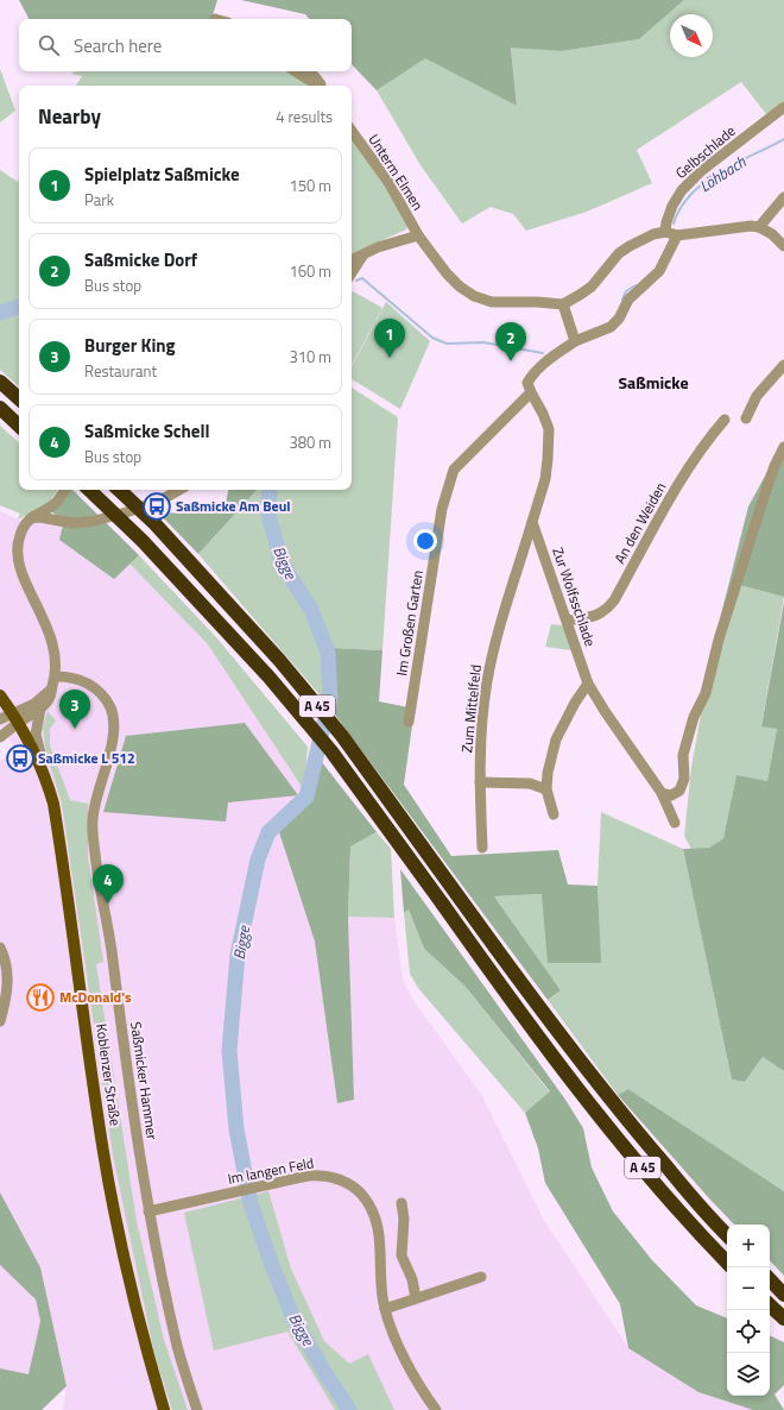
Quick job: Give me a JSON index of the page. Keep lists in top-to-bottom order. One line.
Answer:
{"streets":{"highway":["A 45"],"main road":["Koblenzer Straße"],"street":["Gelbschlade","Unterm Elmen","An den Weiden","Zur Wolfsschlade","Im Großen Garten","Zum Mittelfeld","Saßmicker Hammer","Im langen Feld"]},"crossings":[["An den Weiden","Zur Wolfsschlade"],["Zur Wolfsschlade","Zum Mittelfeld"],["Saßmicker Hammer","Im langen Feld"]],"districts":["Saßmicke"],"water":["Löhbach","Bigge"],"places":{"bus stop":["Saßmicke Am Beul","Saßmicke L 512"],"restaurant":["McDonald's"]},"north":"bottom right","page":{"search":"Search here","heading":["Nearby","4 results"],"list":[{"mark":"1","name":"Spielplatz Saßmicke","note":"Park","value":"150 m"},{"mark":"2","name":"Saßmicke Dorf","note":"Bus stop","value":"160 m"},{"mark":"3","name":"Burger King","note":"Restaurant","value":"310 m"},{"mark":"4","name":"Saßmicke Schell","note":"Bus stop","value":"380 m"}],"pins":["1","2","3","4"],"map_buttons":["+","−"]}}
